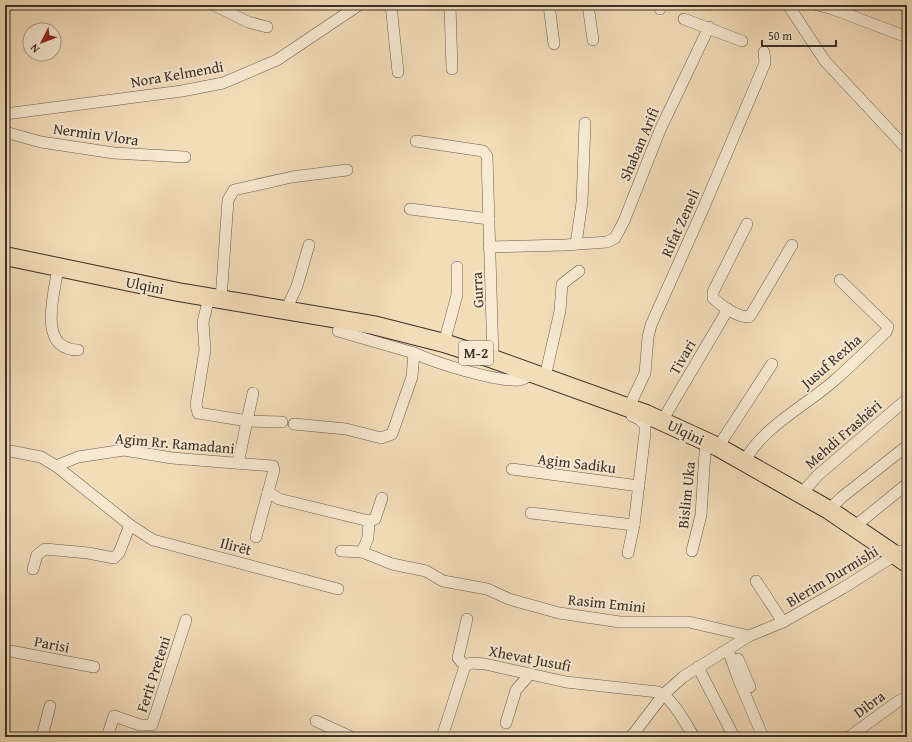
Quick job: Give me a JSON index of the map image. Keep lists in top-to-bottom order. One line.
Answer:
{"streets":{"main road":["Ulqini","M-2"],"street":["Nora Kelmendi","Nermin Vlora","Shaban Arifi","Rifat Zeneli","Gurra","Tivari","Jusuf Rexha","Mehdi Frashëri","Agim Rr. Ramadani","Agim Sadiku","Bislim Uka","Ilirët","Blerim Durmishi","Rasim Emini","Parisi","Xhevat Jusufi","Ferit Preteni","Dibra"]},"crossings":[["Shaban Arifi","Gurra"],["Rifat Zeneli","Ulqini"],["Ulqini","Gurra"],["Ulqini","Tivari"],["Ulqini","Jusuf Rexha"],["Ulqini","Mehdi Frashëri"],["Ulqini","Bislim Uka"],["Ulqini","Blerim Durmishi"],["Agim Rr. Ramadani","Ilirët"],["Blerim Durmishi","Rasim Emini"],["Blerim Durmishi","Xhevat Jusufi"]],"scale_bar":"50 m","north":"bottom left"}
